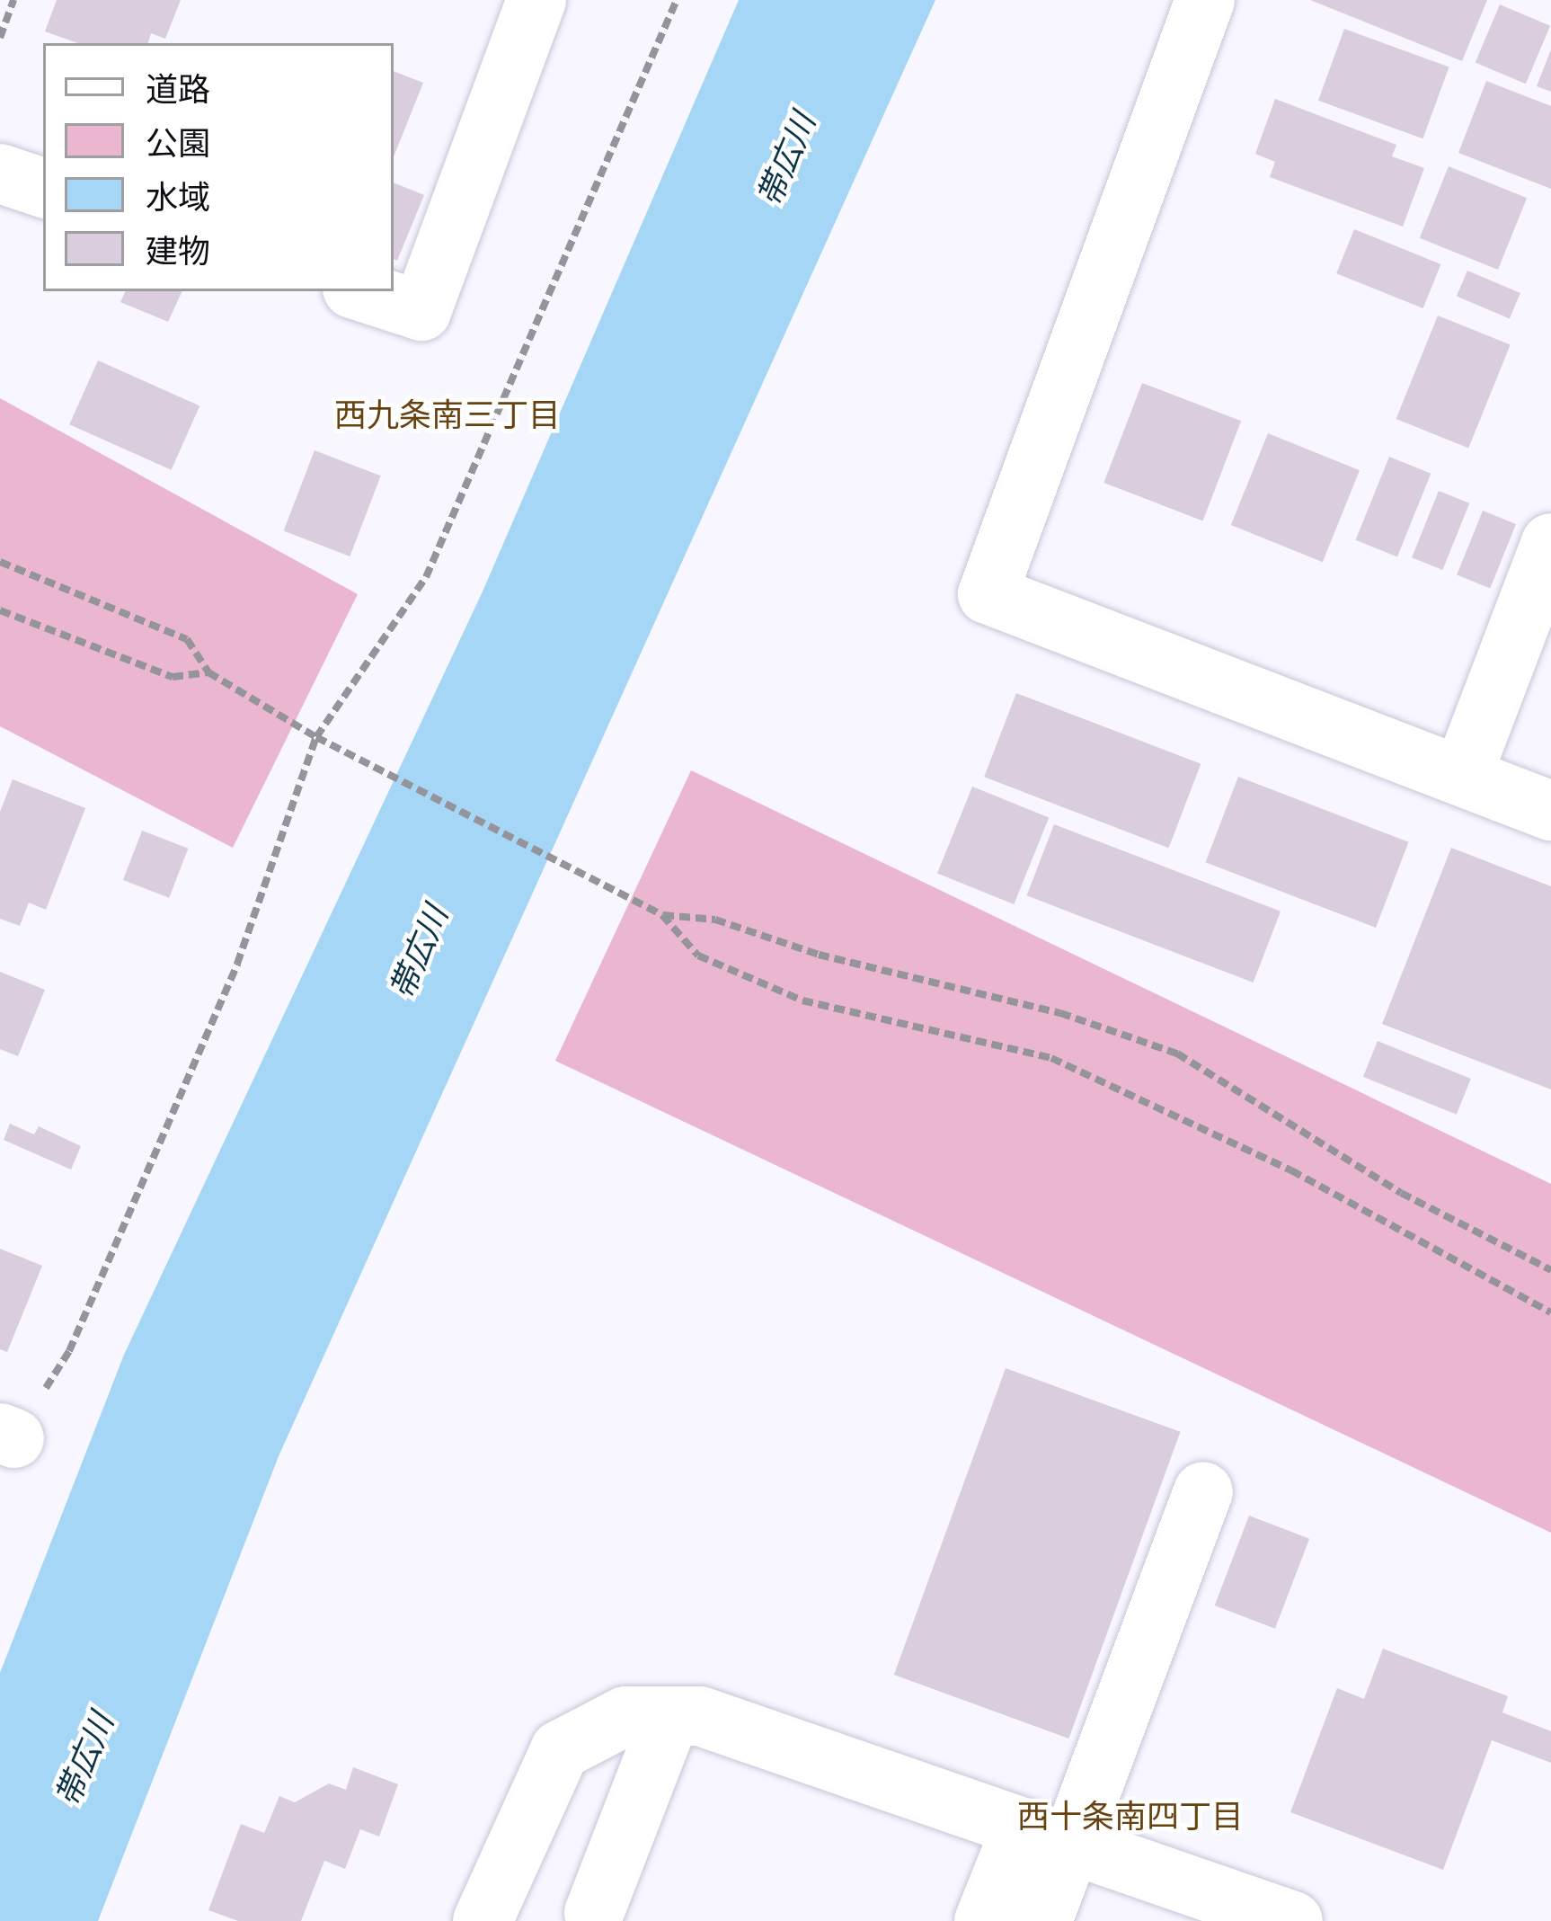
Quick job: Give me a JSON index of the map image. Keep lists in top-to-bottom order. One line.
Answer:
{"districts":["西九条南三丁目","西十条南四丁目"],"water":["帯広川"],"legend":["道路","公園","水域","建物"]}
